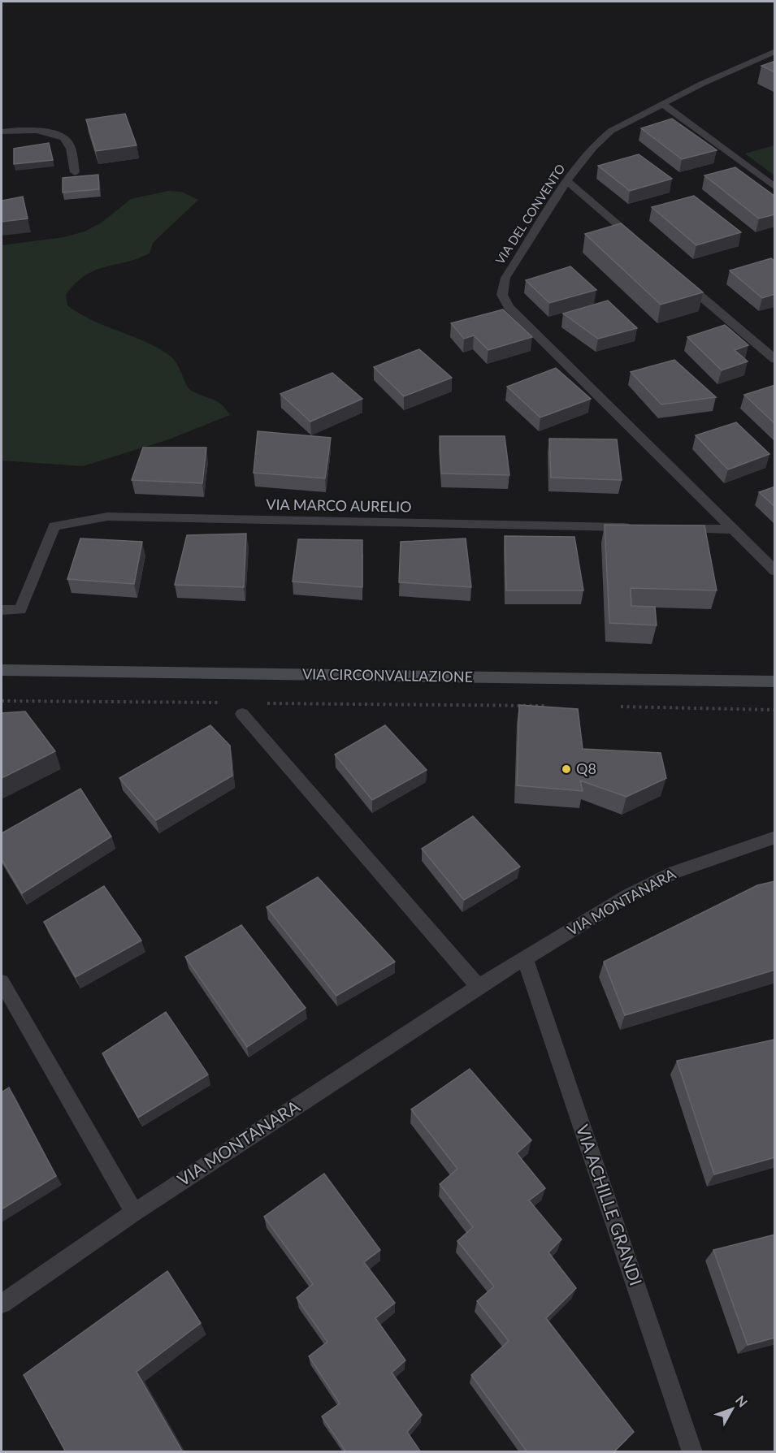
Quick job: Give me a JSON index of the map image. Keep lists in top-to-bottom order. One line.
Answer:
{"streets":{"main road":["VIA CIRCONVALLAZIONE"],"street":["VIA DEL CONVENTO","VIA MARCO AURELIO","VIA MONTANARA","VIA ACHILLE GRANDI"]},"crossings":[["VIA MONTANARA","VIA ACHILLE GRANDI"]],"places":["Q8"],"north":"top right"}
